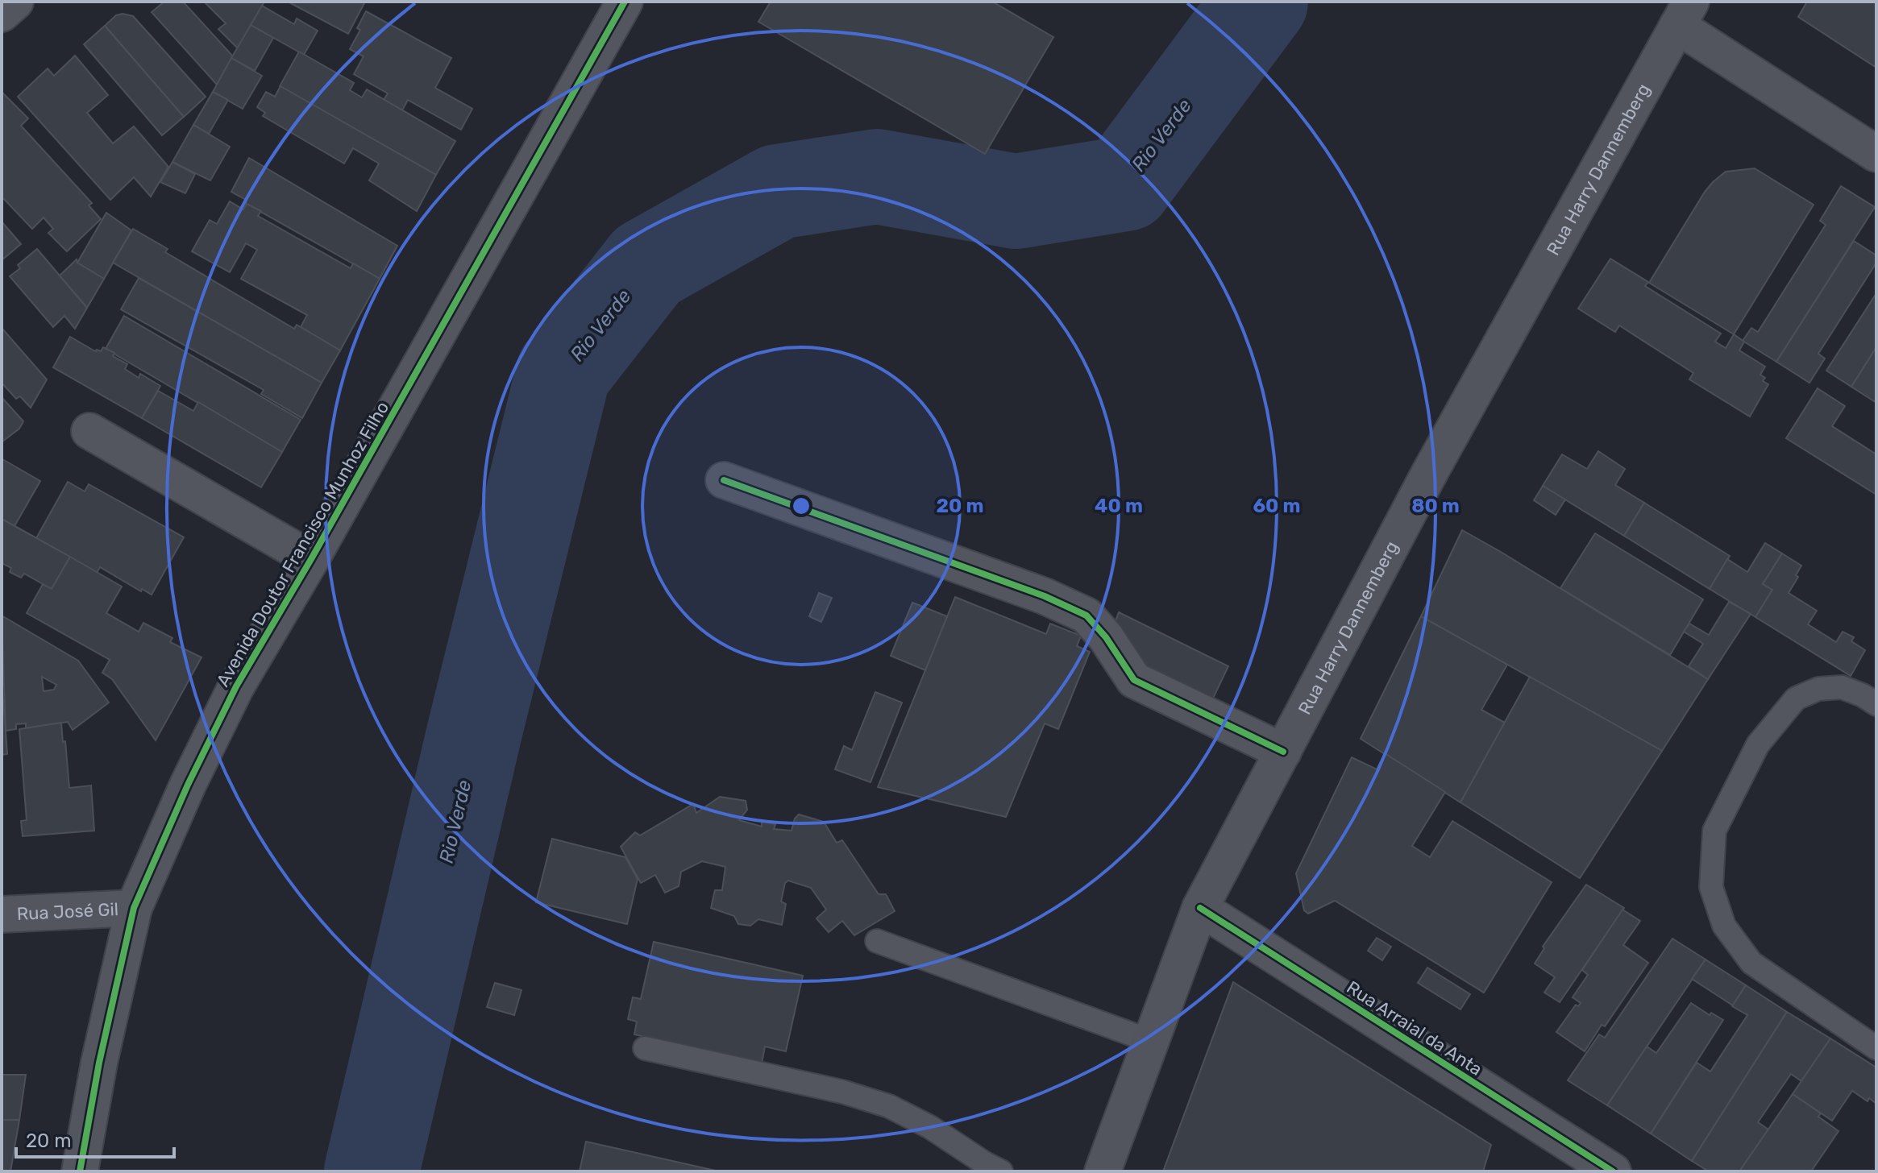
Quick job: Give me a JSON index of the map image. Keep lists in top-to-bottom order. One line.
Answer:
{"streets":{"main road":["Rua Harry Dannemberg"],"street":["Avenida Doutor Francisco Munhoz Filho","Rua José Gil","Rua Arraial da Anta"]},"crossings":[["Rua Harry Dannemberg","Rua Arraial da Anta"],["Avenida Doutor Francisco Munhoz Filho","Rua José Gil"]],"water":["Rio Verde"],"scale_bar":"20 m","rings":["20 m","40 m","60 m","80 m"]}
